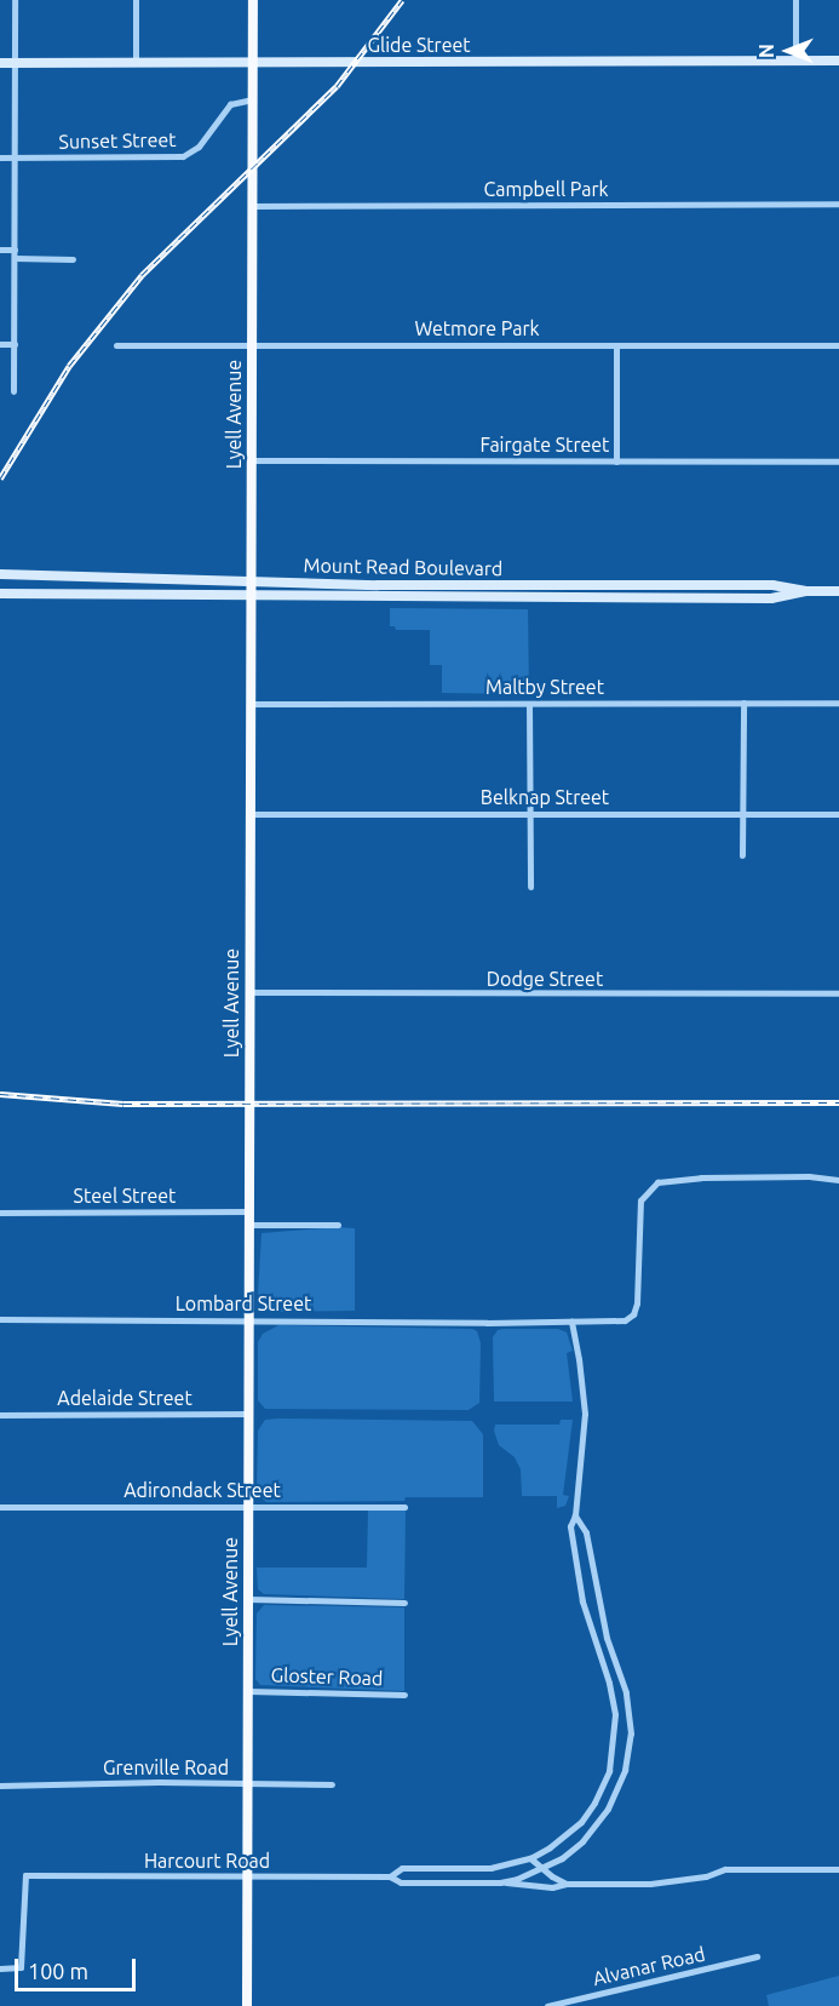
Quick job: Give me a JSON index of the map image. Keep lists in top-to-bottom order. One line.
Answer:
{"streets":{"main road":["Glide Street","Lyell Avenue","Mount Read Boulevard"],"street":["Sunset Street","Campbell Park","Wetmore Park","Fairgate Street","Maltby Street","Belknap Street","Dodge Street","Steel Street","Lombard Street","Adelaide Street","Adirondack Street","Gloster Road","Grenville Road","Harcourt Road","Alvanar Road"]},"crossings":[["Glide Street","Lyell Avenue"],["Sunset Street","Lyell Avenue"],["Campbell Park","Lyell Avenue"],["Wetmore Park","Lyell Avenue"],["Lyell Avenue","Fairgate Street"],["Lyell Avenue","Mount Read Boulevard"],["Lyell Avenue","Maltby Street"],["Lyell Avenue","Belknap Street"],["Lyell Avenue","Dodge Street"],["Lyell Avenue","Steel Street"],["Lyell Avenue","Lombard Street"],["Lyell Avenue","Adelaide Street"],["Lyell Avenue","Adirondack Street"],["Lyell Avenue","Gloster Road"],["Lyell Avenue","Grenville Road"],["Lyell Avenue","Harcourt Road"]],"scale_bar":"100 m","north":"left"}
